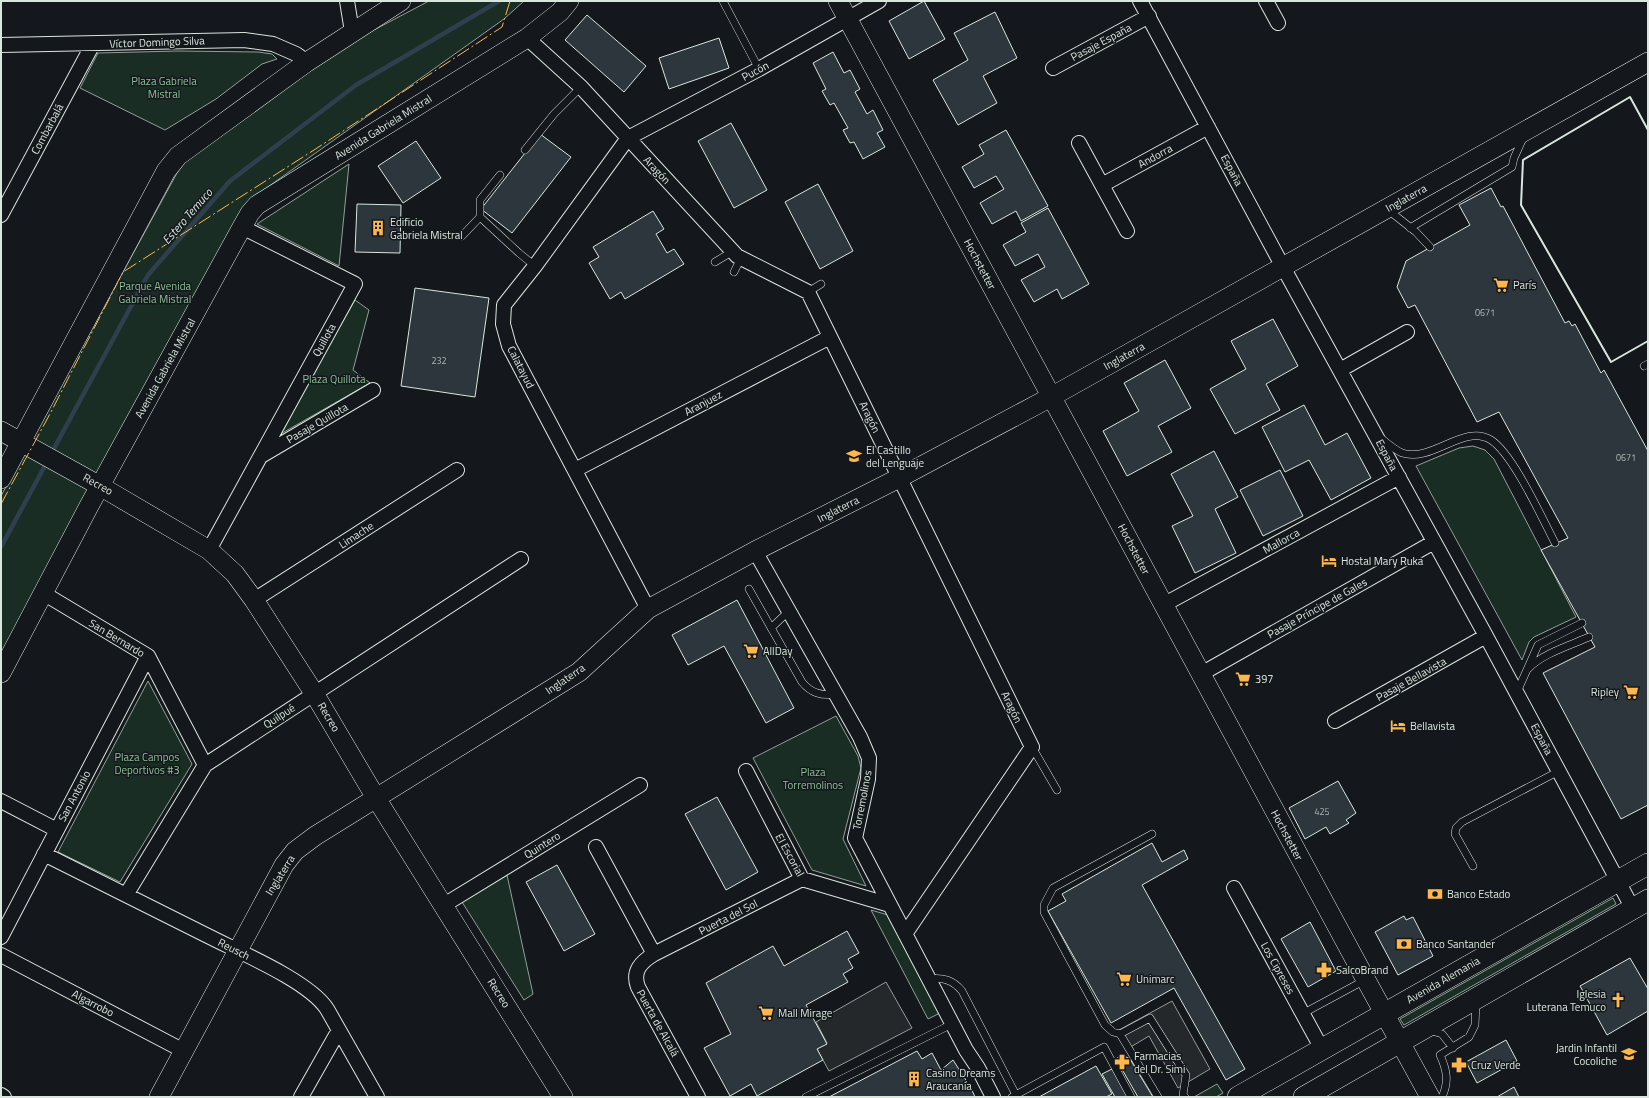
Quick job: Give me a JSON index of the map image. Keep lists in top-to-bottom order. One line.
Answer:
{"streets":{"main road":["Avenida Gabriela Mistral","Inglaterra","Hochstetter","Recreo","Avenida Alemania"],"street":["Víctor Domingo Silva","Pasaje España","Pucón","Combarbalá","Andorra","Aragón","España","Quillota","Calatayud","Aranjuez","Pasaje Quillota","Limache","Mallorca","Pasaje Príncipe de Gales","San Bernardo","Pasaje Bellavista","Quilpué","San Antonio","Torremolinos","Quintero","El Escorial","Puerta del Sol","Reusch","Los Cipreses","Algarrobo","Puerta de Alcalá"]},"crossings":[["Víctor Domingo Silva","Combarbalá"],["Pasaje España","España"],["Pucón","Aragón"],["Pucón","Hochstetter"],["Pucón","Calatayud"],["Avenida Gabriela Mistral","Aragón"],["Avenida Gabriela Mistral","Quillota"],["Avenida Gabriela Mistral","Recreo"],["Avenida Gabriela Mistral","San Bernardo"],["Andorra","España"],["Aragón","Inglaterra"],["Aragón","Calatayud"],["Aragón","Aranjuez"],["España","Inglaterra"],["España","Mallorca"],["España","Pasaje Príncipe de Gales"],["España","Pasaje Bellavista"],["España","Avenida Alemania"],["Inglaterra","Hochstetter"],["Inglaterra","Calatayud"],["Inglaterra","Recreo"],["Inglaterra","Torremolinos"],["Inglaterra","Reusch"],["Inglaterra","Algarrobo"],["Hochstetter","Mallorca"],["Hochstetter","Pasaje Príncipe de Gales"],["Hochstetter","Avenida Alemania"],["Quillota","Pasaje Quillota"],["Quillota","Recreo"],["Calatayud","Aranjuez"],["Recreo","Limache"],["Recreo","Quilpué"],["Recreo","Quintero"],["San Bernardo","Quilpué"],["San Bernardo","San Antonio"],["Quilpué","Reusch"],["San Antonio","Reusch"],["Torremolinos","El Escorial"],["El Escorial","Puerta del Sol"],["Puerta del Sol","Puerta de Alcalá"],["Los Cipreses","Avenida Alemania"]],"water":["Estero Temuco"],"parks":["Plaza Gabriela Mistral","Parque Avenida Gabriela Mistral","Plaza Quillota","Plaza Campos Deportivos #3","Plaza Torremolinos"],"places":{"building":["Edificio Gabriela Mistral","Casino Dreams Araucanía"],"supermarket":["París","AllDay","397","Ripley","Unimarc","Mall Mirage"],"school or university":["El Castillo del Lenguaje","Jardin Infantil Cocoliche"],"hotel":["Hostal Mary Ruka","Bellavista"],"bank":["Banco Estado","Banco Santander"],"pharmacy":["SalcoBrand","Farmacias del Dr. Simi","Cruz Verde"],"church":["Iglesia Luterana Temuco"]},"house_numbers":["0671","232","0671","425"]}
